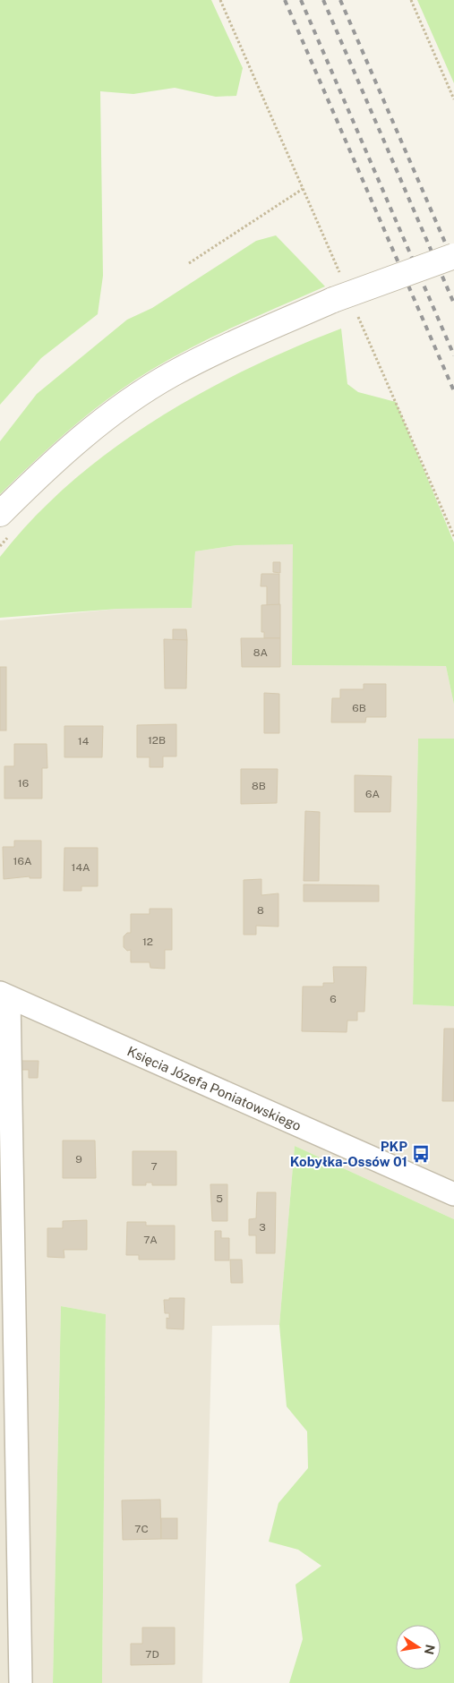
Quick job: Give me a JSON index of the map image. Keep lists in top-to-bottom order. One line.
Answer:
{"streets":{"street":["Księcia Józefa Poniatowskiego"]},"places":{"bus stop":["PKP Kobyłka-Ossów 01"]},"house_numbers":["8A","6B","12B","14","16","8B","6A","16A","14A","8","12","6","9","7","5","3","7A","7C","7D"],"north":"right"}
